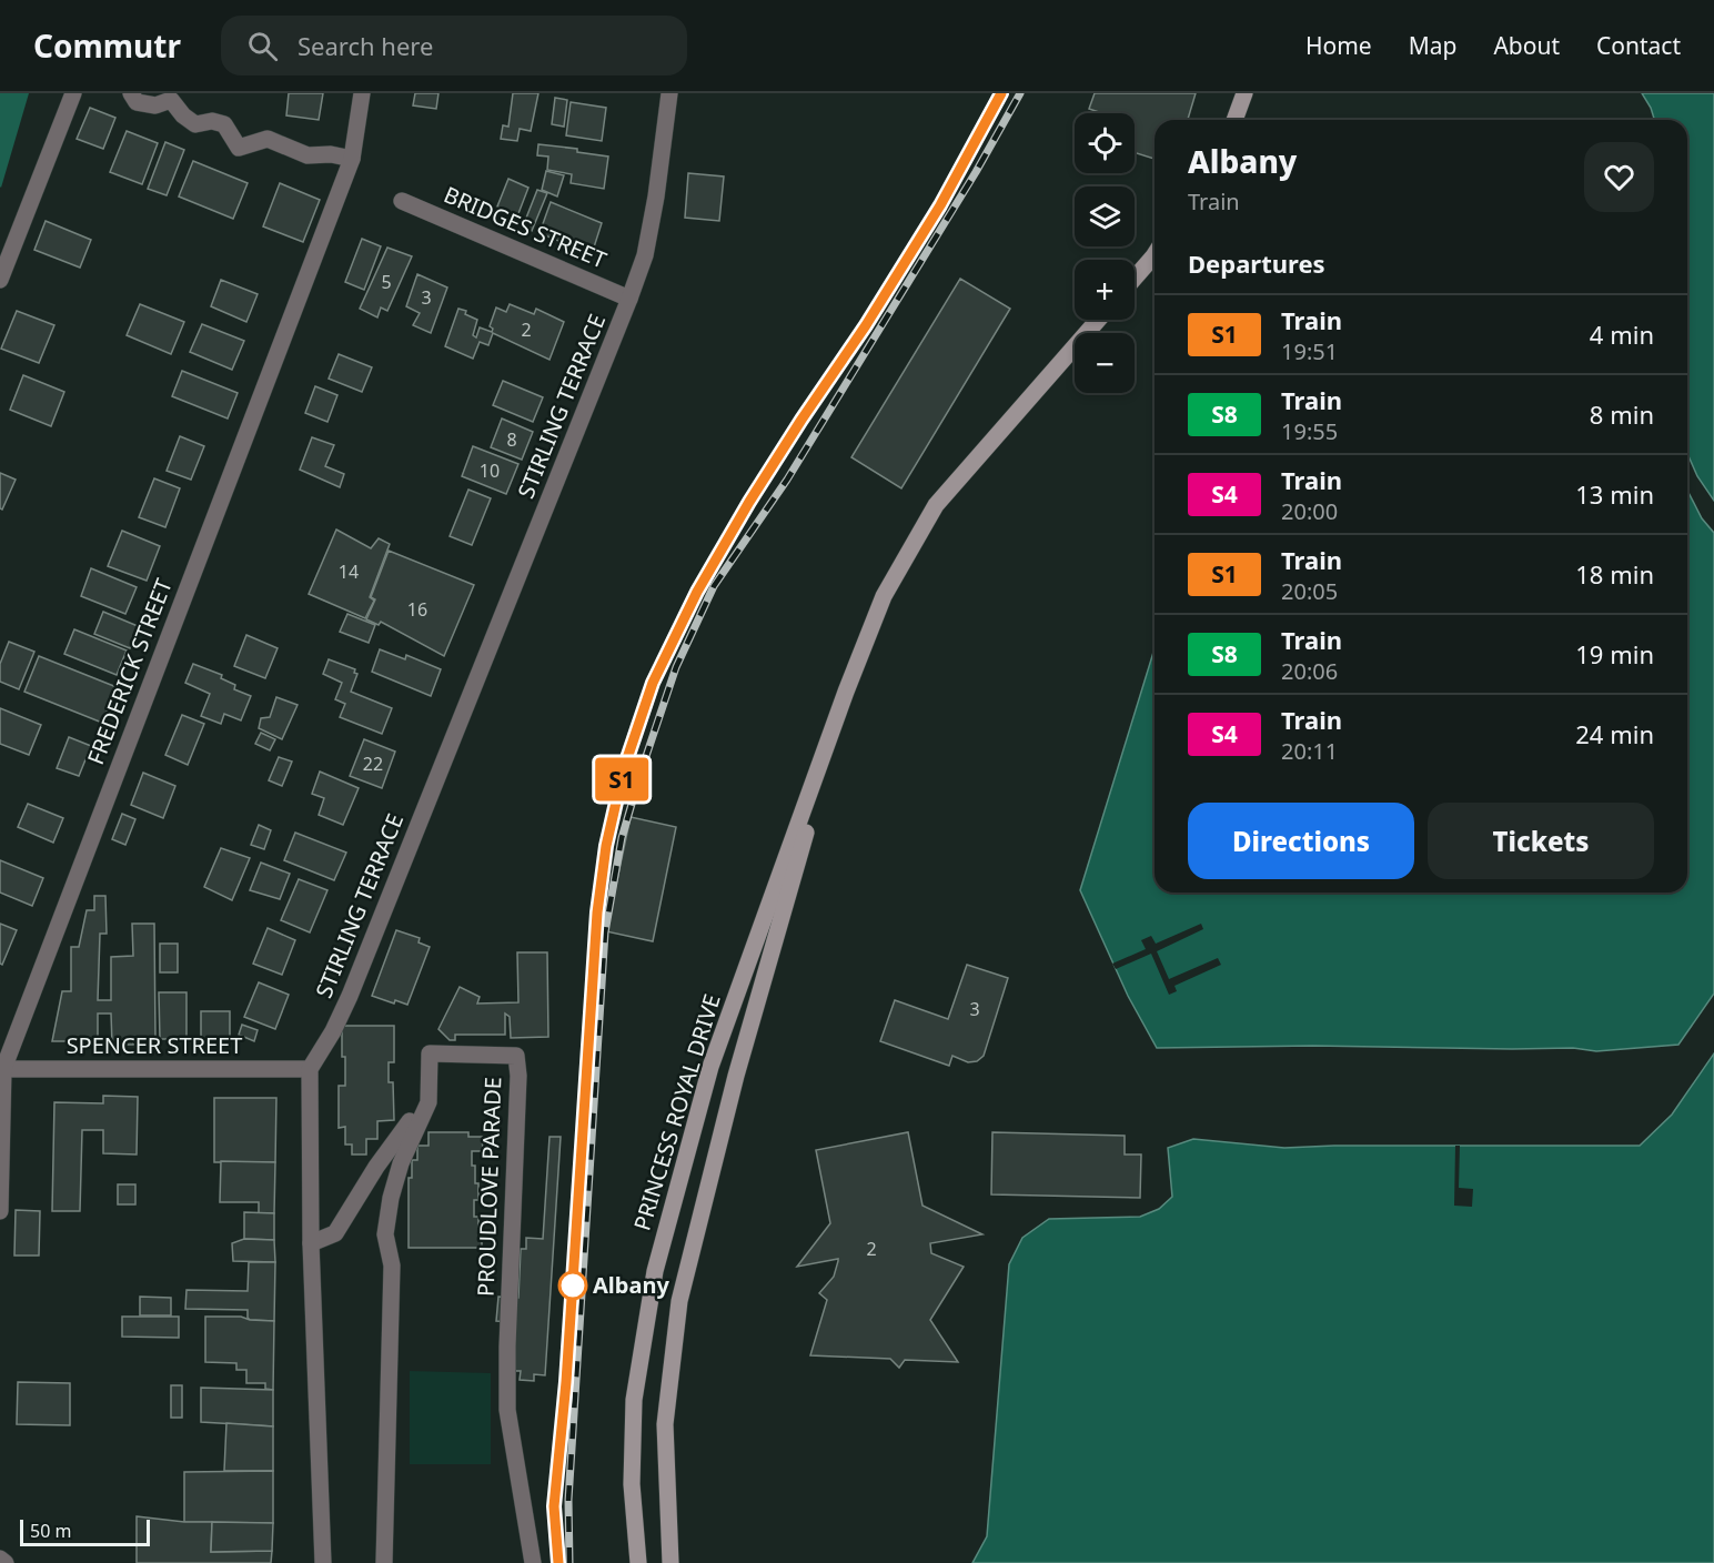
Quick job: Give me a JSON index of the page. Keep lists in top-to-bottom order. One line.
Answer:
{"streets":{"main road":["PRINCESS ROYAL DRIVE"],"street":["BRIDGES STREET","STIRLING TERRACE","FREDERICK STREET","SPENCER STREET","PROUDLOVE PARADE"]},"crossings":[["BRIDGES STREET","STIRLING TERRACE"],["STIRLING TERRACE","SPENCER STREET"],["FREDERICK STREET","SPENCER STREET"]],"places":["Albany"],"house_numbers":["5","3","2","8","10","14","16","22","3","2"],"scale_bar":"50 m","page":{"header":"Commutr","search":"Search here","nav":["Home","Map","About","Contact"],"on_map":"S1","map_buttons":["+","−"],"heading":[["Albany","Train"],"Departures"],"list":[{"mark":"S1","name":"Train","note":"19:51","value":"4 min"},{"mark":"S8","name":"Train","note":"19:55","value":"8 min"},{"mark":"S4","name":"Train","note":"20:00","value":"13 min"},{"mark":"S1","name":"Train","note":"20:05","value":"18 min"},{"mark":"S8","name":"Train","note":"20:06","value":"19 min"},{"mark":"S4","name":"Train","note":"20:11","value":"24 min"}],"buttons":["Directions","Tickets"],"scale":"50 m"}}
